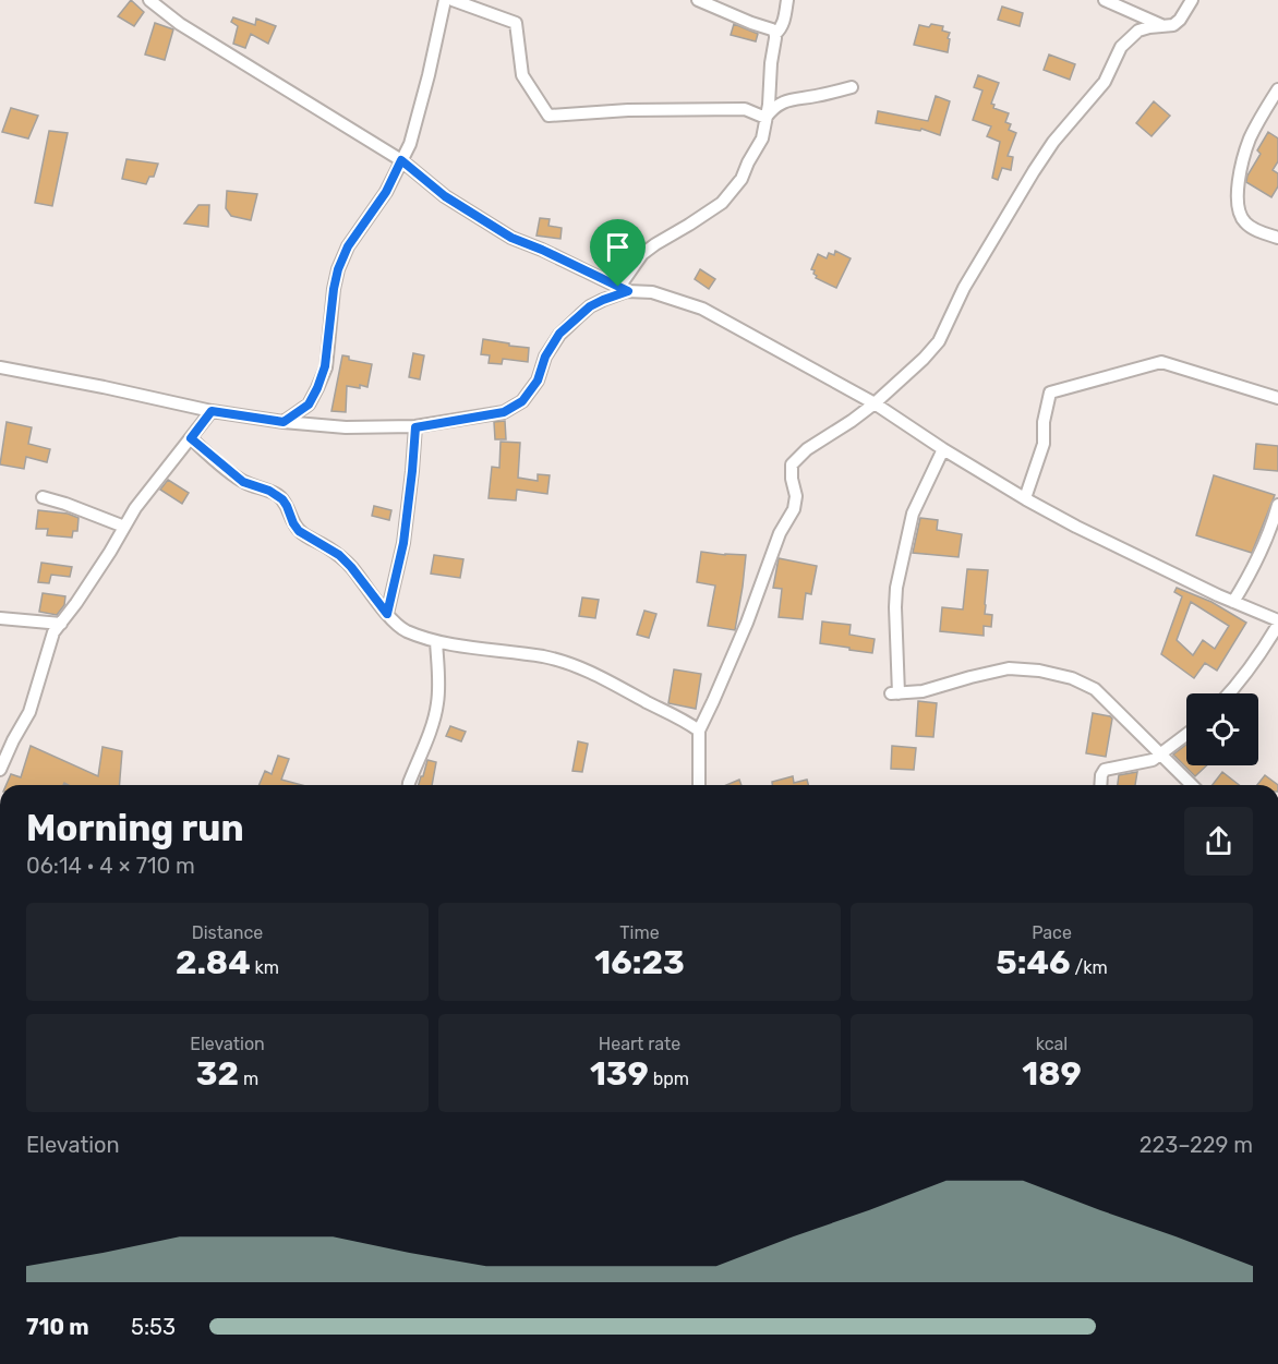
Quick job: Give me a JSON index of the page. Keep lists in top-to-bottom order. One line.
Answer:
{"page":{"heading":["Morning run","06:14 · 4 × 710 m"],"stats":[["Distance","2.84 km"],["Time","16:23"],["Pace","5:46 /km"],["Elevation","32 m"],["Heart rate","139 bpm"],["kcal","189"]],"chart":["Elevation","223–229 m"],"list":[{"name":"710 m","note":"5:53"}]}}
